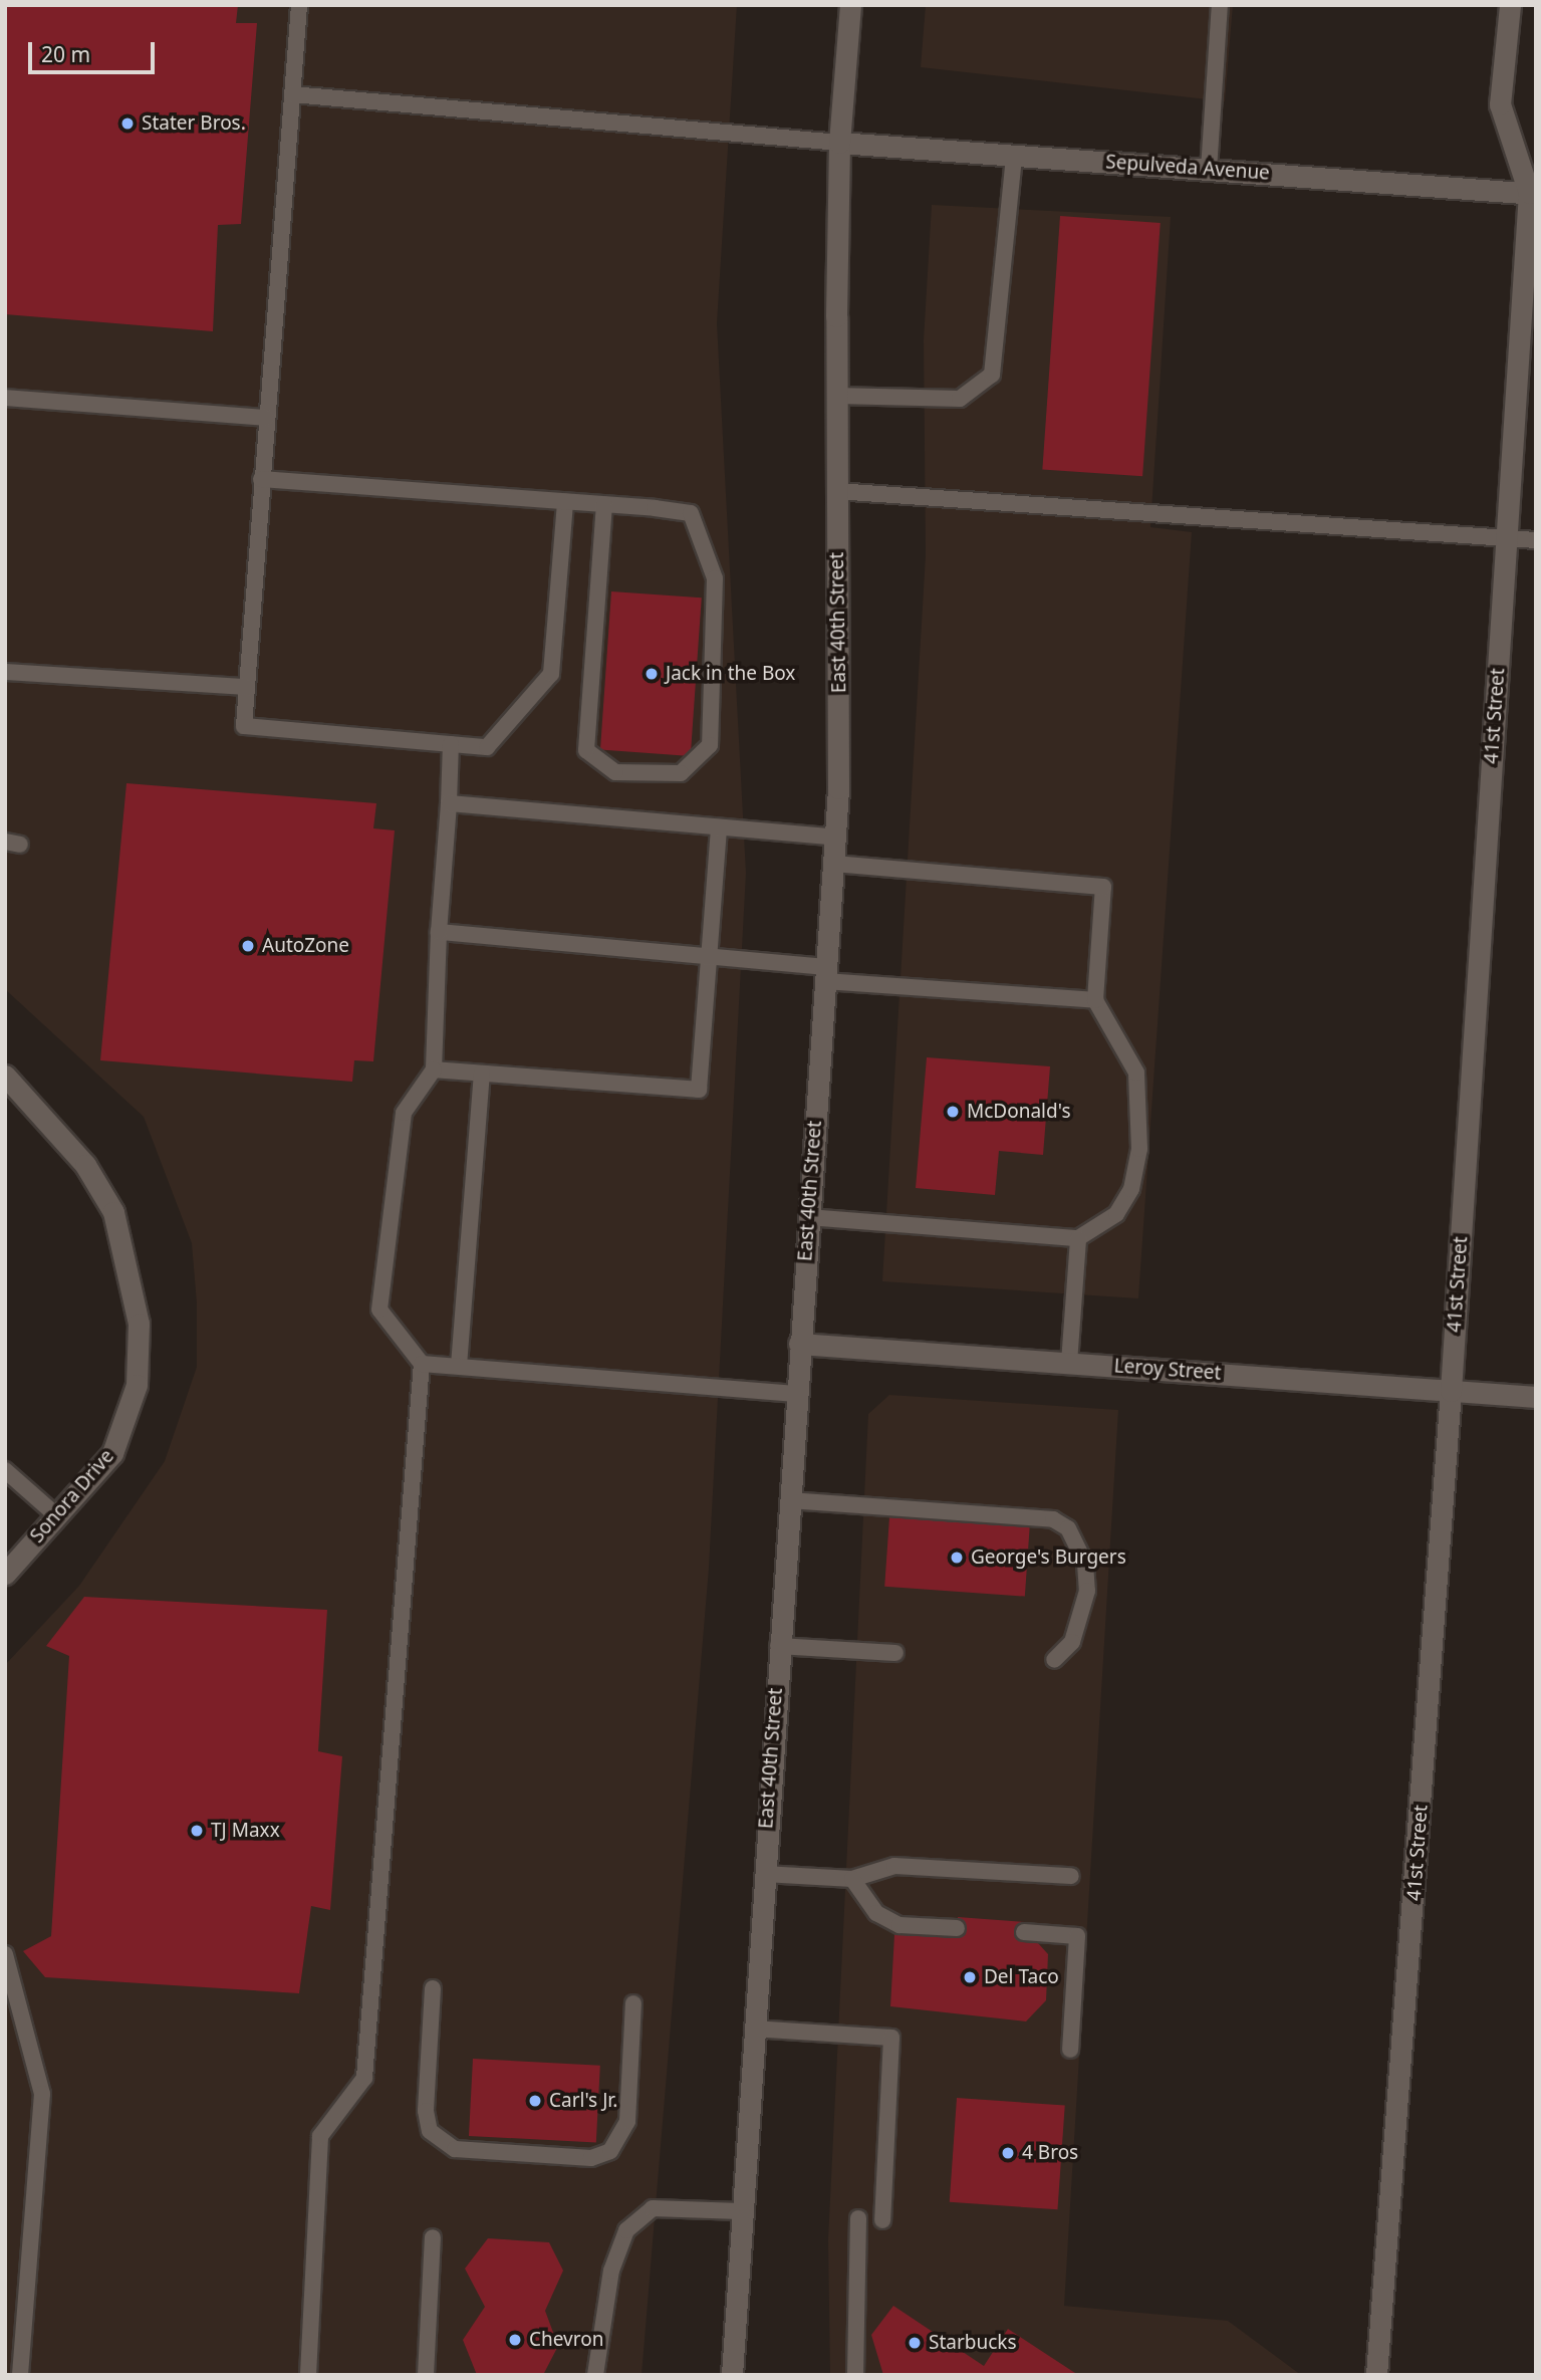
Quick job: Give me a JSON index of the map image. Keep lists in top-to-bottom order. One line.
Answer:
{"streets":{"street":["Sepulveda Avenue","East 40th Street","41st Street","Leroy Street","Sonora Drive"]},"crossings":[["Sepulveda Avenue","East 40th Street"],["Sepulveda Avenue","41st Street"],["East 40th Street","Leroy Street"],["41st Street","Leroy Street"]],"places":["Stater Bros.","Jack in the Box","AutoZone","McDonald's","George's Burgers","TJ Maxx","Del Taco","Carl's Jr.","4 Bros","Chevron","Starbucks"],"scale_bar":"20 m"}
